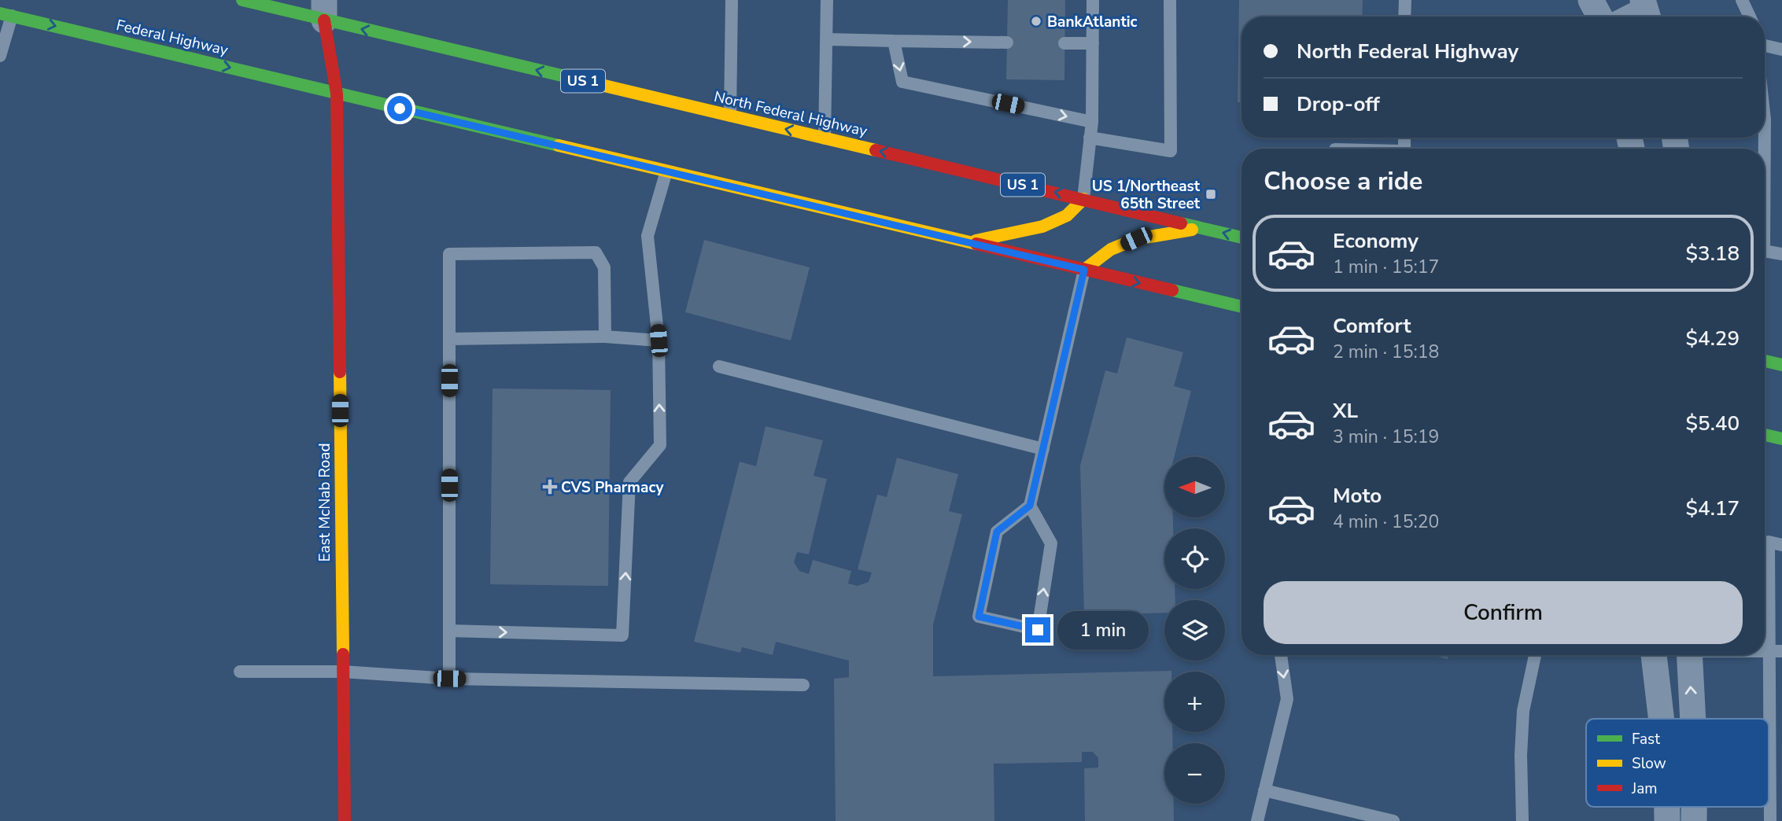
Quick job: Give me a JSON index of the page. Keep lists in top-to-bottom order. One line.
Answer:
{"streets":{"main road":["Federal Highway","US 1","North Federal Highway","East McNab Road"]},"crossings":[["Federal Highway","East McNab Road"],["US 1","North Federal Highway"],["US 1","East McNab Road"],["North Federal Highway","East McNab Road"]],"one_way":["Federal Highway"],"places":{"other":["BankAtlantic"],"transit":["US 1/Northeast 65th Street"],"health":["CVS Pharmacy"]},"legend":["Fast","Slow","Jam"],"north":"left","page":{"banner":["North Federal Highway","Drop-off"],"heading":"Choose a ride","list":[{"name":"Economy","note":"1 min · 15:17","value":"$3.18"},{"name":"Comfort","note":"2 min · 15:18","value":"$4.29"},{"name":"XL","note":"3 min · 15:19","value":"$5.40"},{"name":"Moto","note":"4 min · 15:20","value":"$4.17"}],"map_buttons":["+","−"],"buttons":"Confirm","bubble":"1 min"}}
